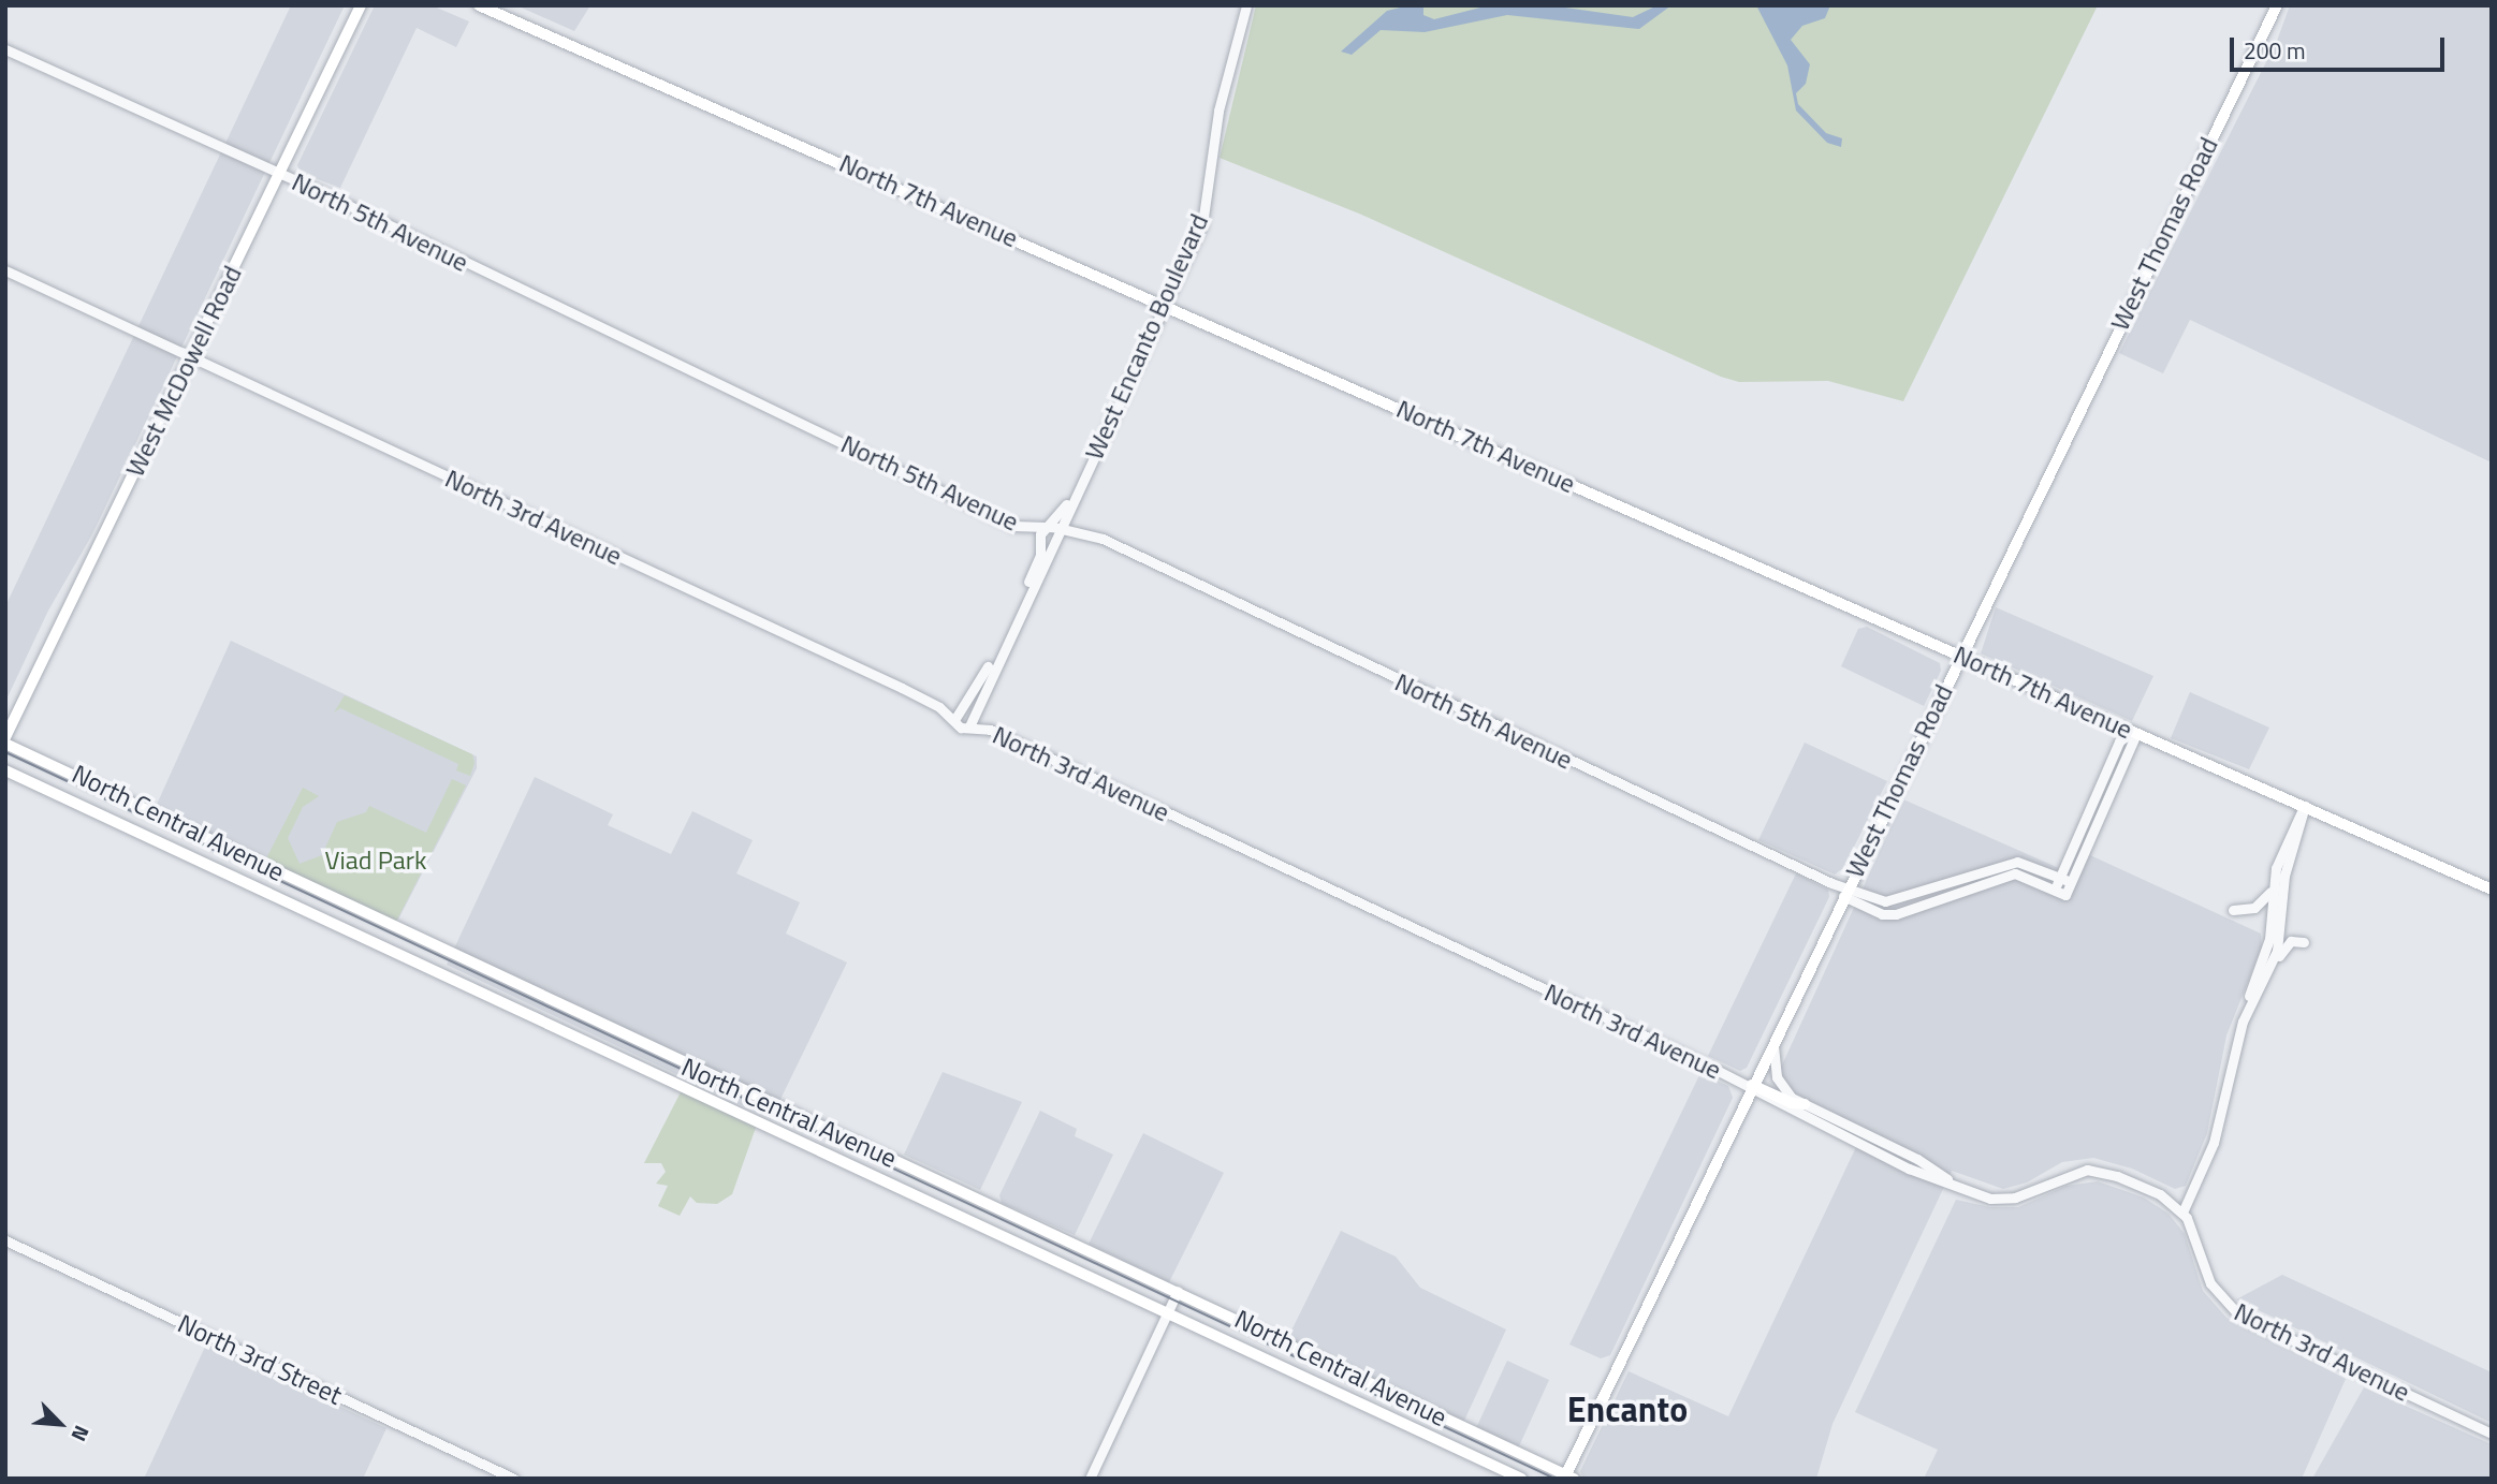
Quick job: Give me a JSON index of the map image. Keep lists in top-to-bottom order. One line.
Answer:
{"streets":{"main road":["North 7th Avenue","West Thomas Road","West McDowell Road","North Central Avenue"],"street":["North 5th Avenue","West Encanto Boulevard","North 3rd Avenue","North 3rd Street"]},"crossings":[["North 7th Avenue","West Thomas Road"],["North 7th Avenue","West Encanto Boulevard"],["North 5th Avenue","West Thomas Road"],["North 5th Avenue","West Encanto Boulevard"],["North 5th Avenue","West McDowell Road"],["West Thomas Road","North 3rd Avenue"],["West Thomas Road","North Central Avenue"],["West Encanto Boulevard","North 3rd Avenue"],["West McDowell Road","North 3rd Avenue"]],"districts":["Encanto"],"parks":["Viad Park"],"scale_bar":"200 m","north":"bottom right"}
